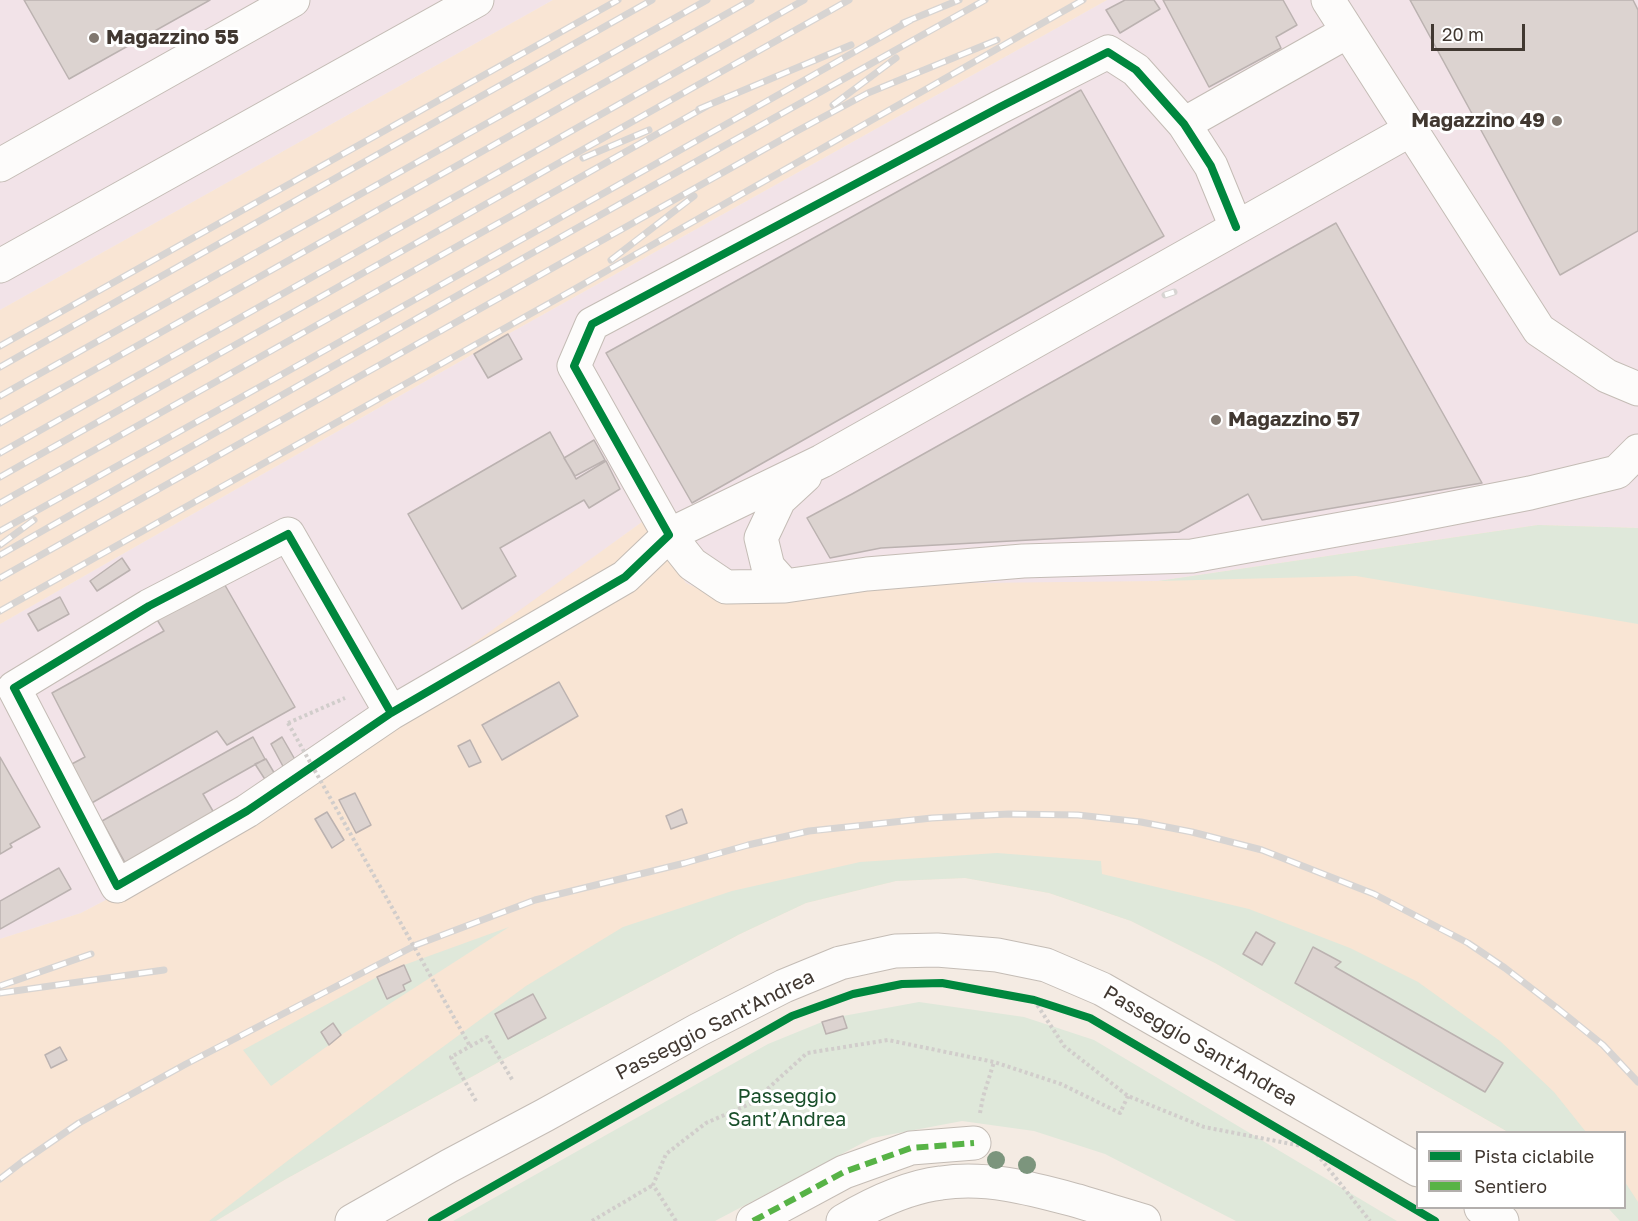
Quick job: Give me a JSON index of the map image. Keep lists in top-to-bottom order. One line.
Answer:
{"streets":{"street":["Passeggio Sant'Andrea"]},"parks":["Passeggio Sant’Andrea"],"places":["Magazzino 55","Magazzino 49","Magazzino 57"],"legend":["Pista ciclabile","Sentiero"],"scale_bar":"20 m"}
